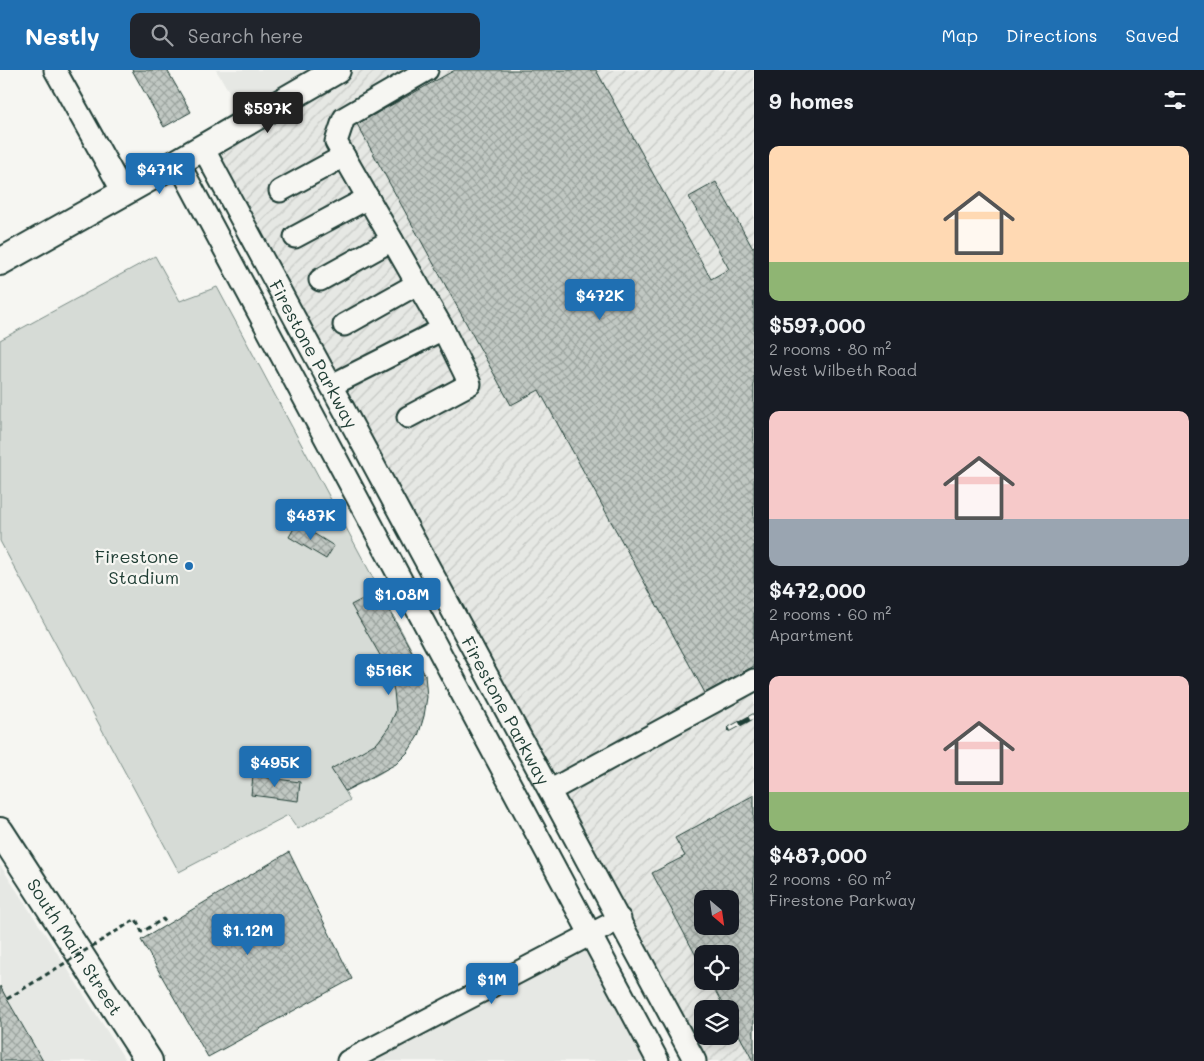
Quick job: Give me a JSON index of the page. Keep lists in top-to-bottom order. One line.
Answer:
{"streets":{"main road":["South Main Street"],"street":["Firestone Parkway"]},"places":["Firestone Stadium"],"north":"bottom right","page":{"header":"Nestly","search":"Search here","nav":["Map","Directions","Saved"],"heading":"9 homes","price":["$597K","$471K","$472K","$487K","$1.08M","$516K","$495K","$1.12M","$1M"],"list":[{"name":"$597,000","note":"2 rooms · 80 m² · West Wilbeth Road"},{"name":"$472,000","note":"2 rooms · 60 m² · Apartment"},{"name":"$487,000","note":"2 rooms · 60 m² · Firestone Parkway"}]}}
